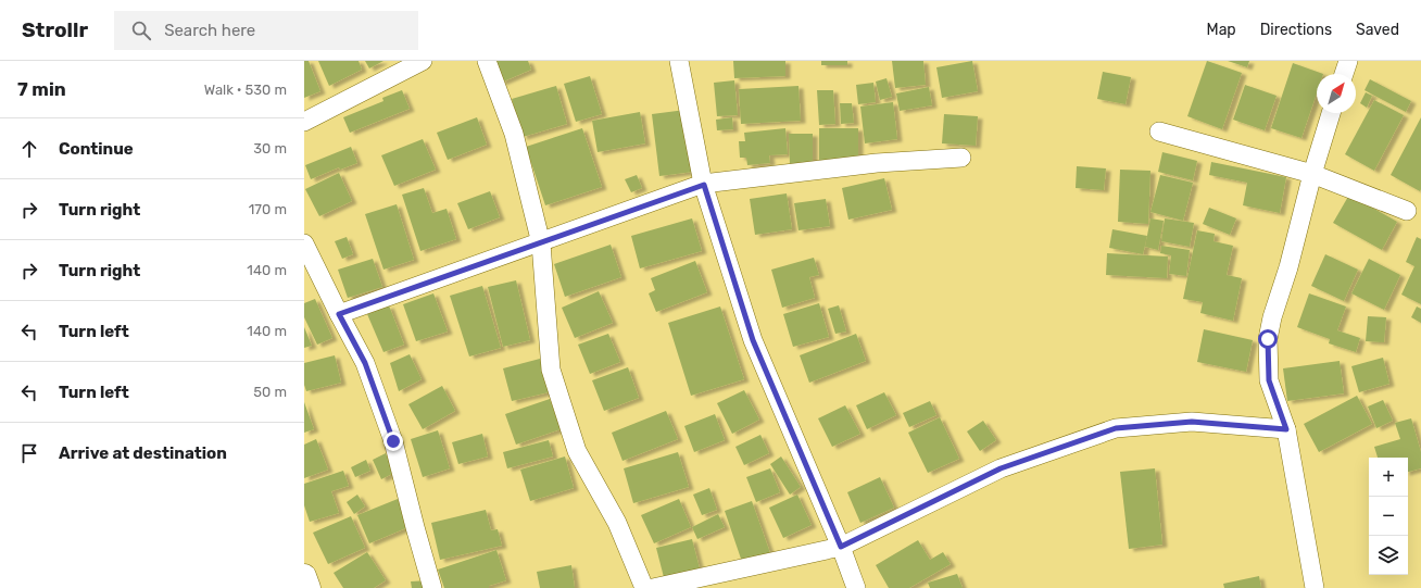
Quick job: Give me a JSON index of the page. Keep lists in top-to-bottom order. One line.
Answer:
{"north":"top right","page":{"header":"Strollr","search":"Search here","nav":["Map","Directions","Saved"],"heading":["7 min","Walk · 530 m"],"list":[["Continue","30 m"],["Turn right","170 m"],["Turn right","140 m"],["Turn left","140 m"],["Turn left","50 m"],"Arrive at destination"],"map_buttons":["+","−"]}}
